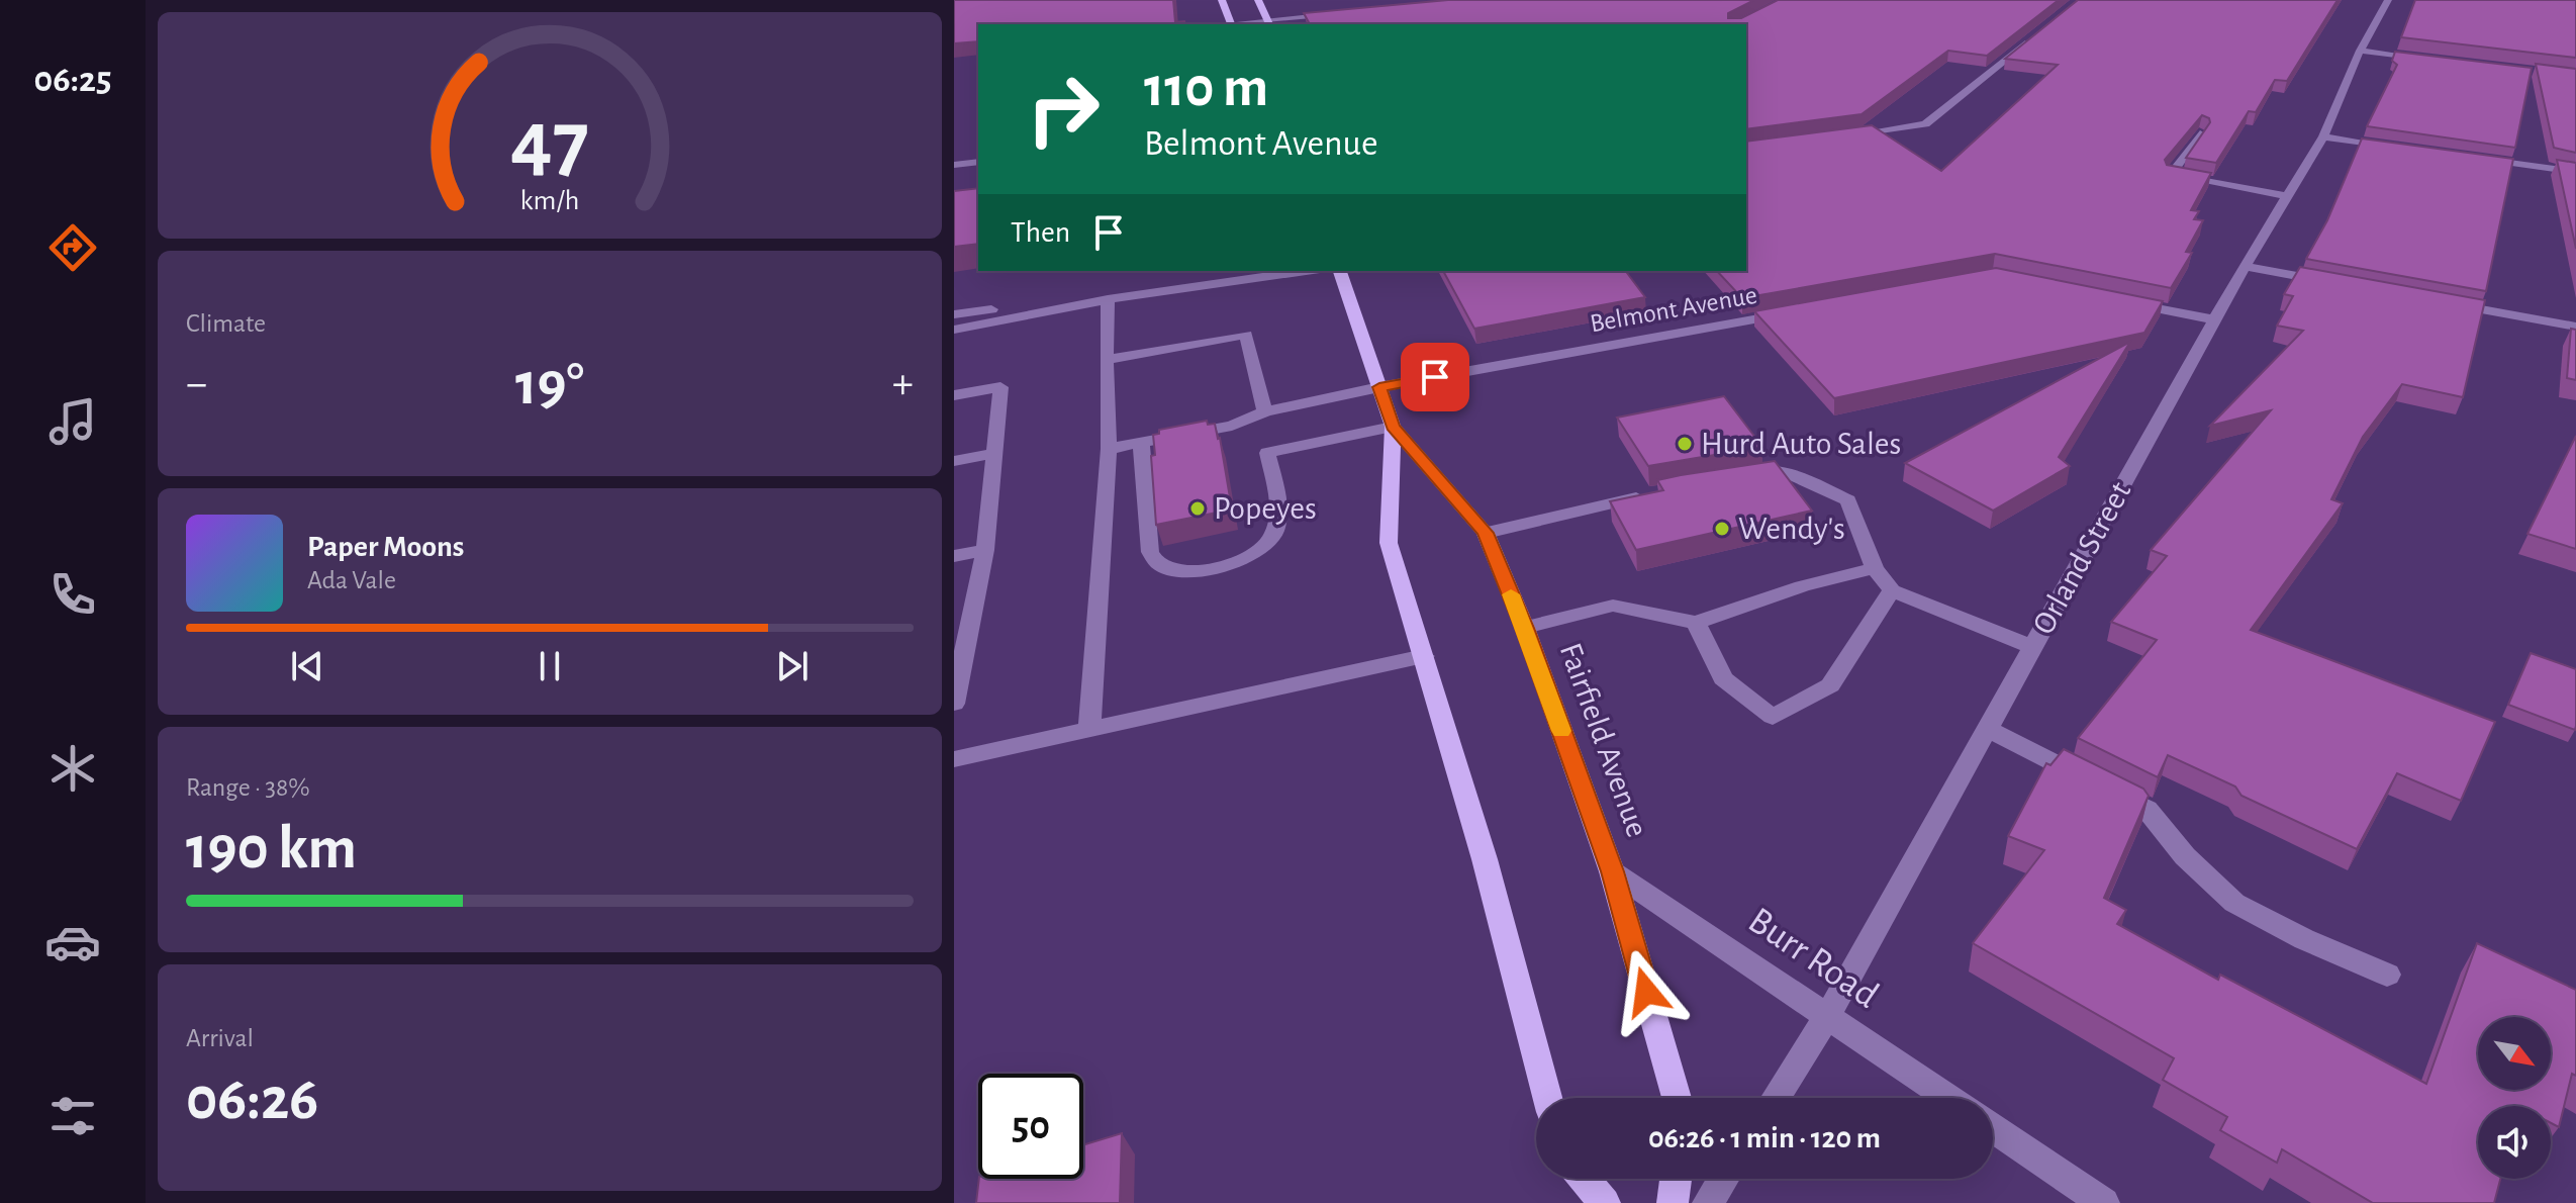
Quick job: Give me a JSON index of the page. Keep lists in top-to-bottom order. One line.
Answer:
{"streets":{"main road":["Fairfield Avenue"],"street":["Belmont Avenue","Orland Street","Burr Road"]},"crossings":[["Belmont Avenue","Fairfield Avenue"],["Orland Street","Burr Road"],["Fairfield Avenue","Burr Road"]],"places":["Hurd Auto Sales","Popeyes","Wendy's"],"north":"bottom right","page":{"tabs":"06:25","turn":["110 m","Belmont Avenue"],"then":"Then","tile":["Climate",["Range · 38%","190 km"],["Arrival","06:26"]],"heat":["−","19°","+"],"song":["Paper Moons","Ada Vale"],"limit":"50","trip":"06:26 · 1 min · 120 m","gauge":["47","km/h"]}}
